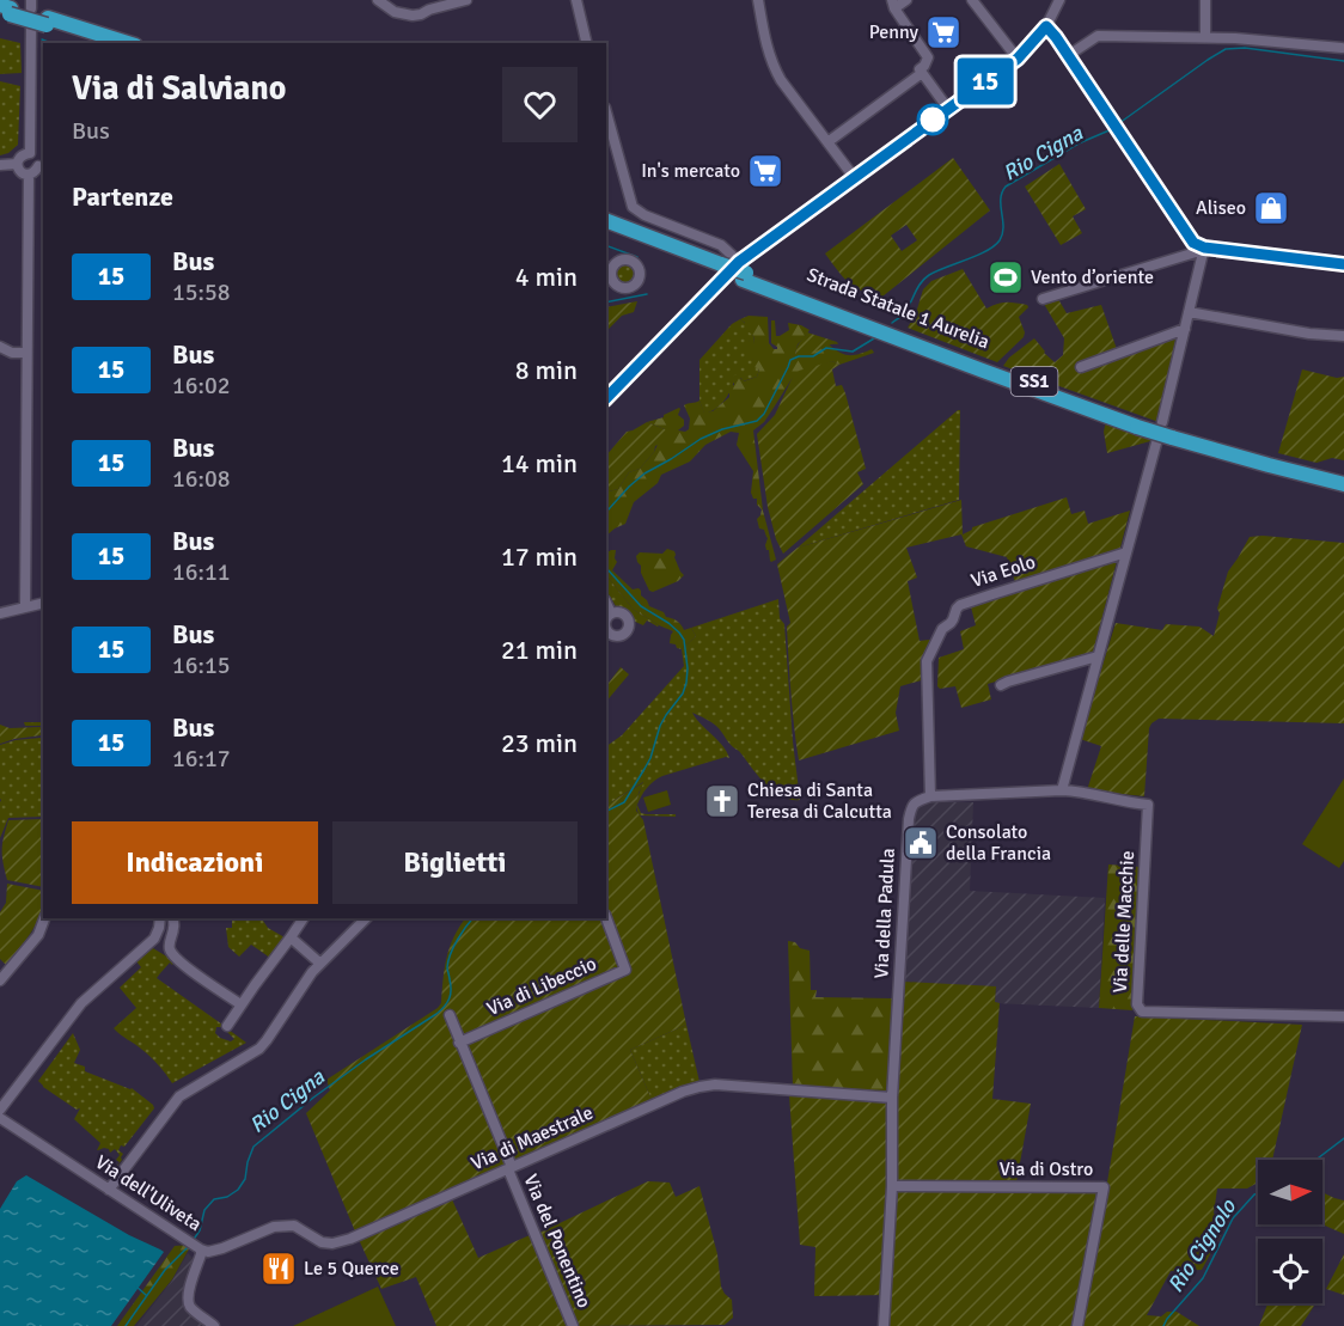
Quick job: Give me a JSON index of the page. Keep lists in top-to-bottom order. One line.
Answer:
{"streets":{"highway":["Strada Statale 1 Aurelia","SS1"],"street":["Via Eolo","Via della Padula","Via delle Macchie","Via di Libeccio","Via di Maestrale","Via di Ostro","Via dell'Uliveta","Via del Ponentino"]},"crossings":[["Via Eolo","Via della Padula"],["Via della Padula","Via di Maestrale"],["Via della Padula","Via di Ostro"],["Via di Maestrale","Via dell'Uliveta"],["Via di Maestrale","Via del Ponentino"]],"water":["Rio Cigna","Rio Cignolo"],"places":{"supermarket":["Penny","In's mercato"],"shop":["Aliseo"],"sports":["Vento d’oriente"],"church":["Chiesa di Santa Teresa di Calcutta"],"public building":["Consolato della Francia"],"restaurant":["Le 5 Querce"]},"lines":["bus line 15"],"north":"right","page":{"on_map":"15","heading":[["Via di Salviano","Bus"],"Partenze"],"list":[{"mark":"15","name":"Bus","note":"15:58","value":"4 min"},{"mark":"15","name":"Bus","note":"16:02","value":"8 min"},{"mark":"15","name":"Bus","note":"16:08","value":"14 min"},{"mark":"15","name":"Bus","note":"16:11","value":"17 min"},{"mark":"15","name":"Bus","note":"16:15","value":"21 min"},{"mark":"15","name":"Bus","note":"16:17","value":"23 min"}],"buttons":["Indicazioni","Biglietti"]}}
